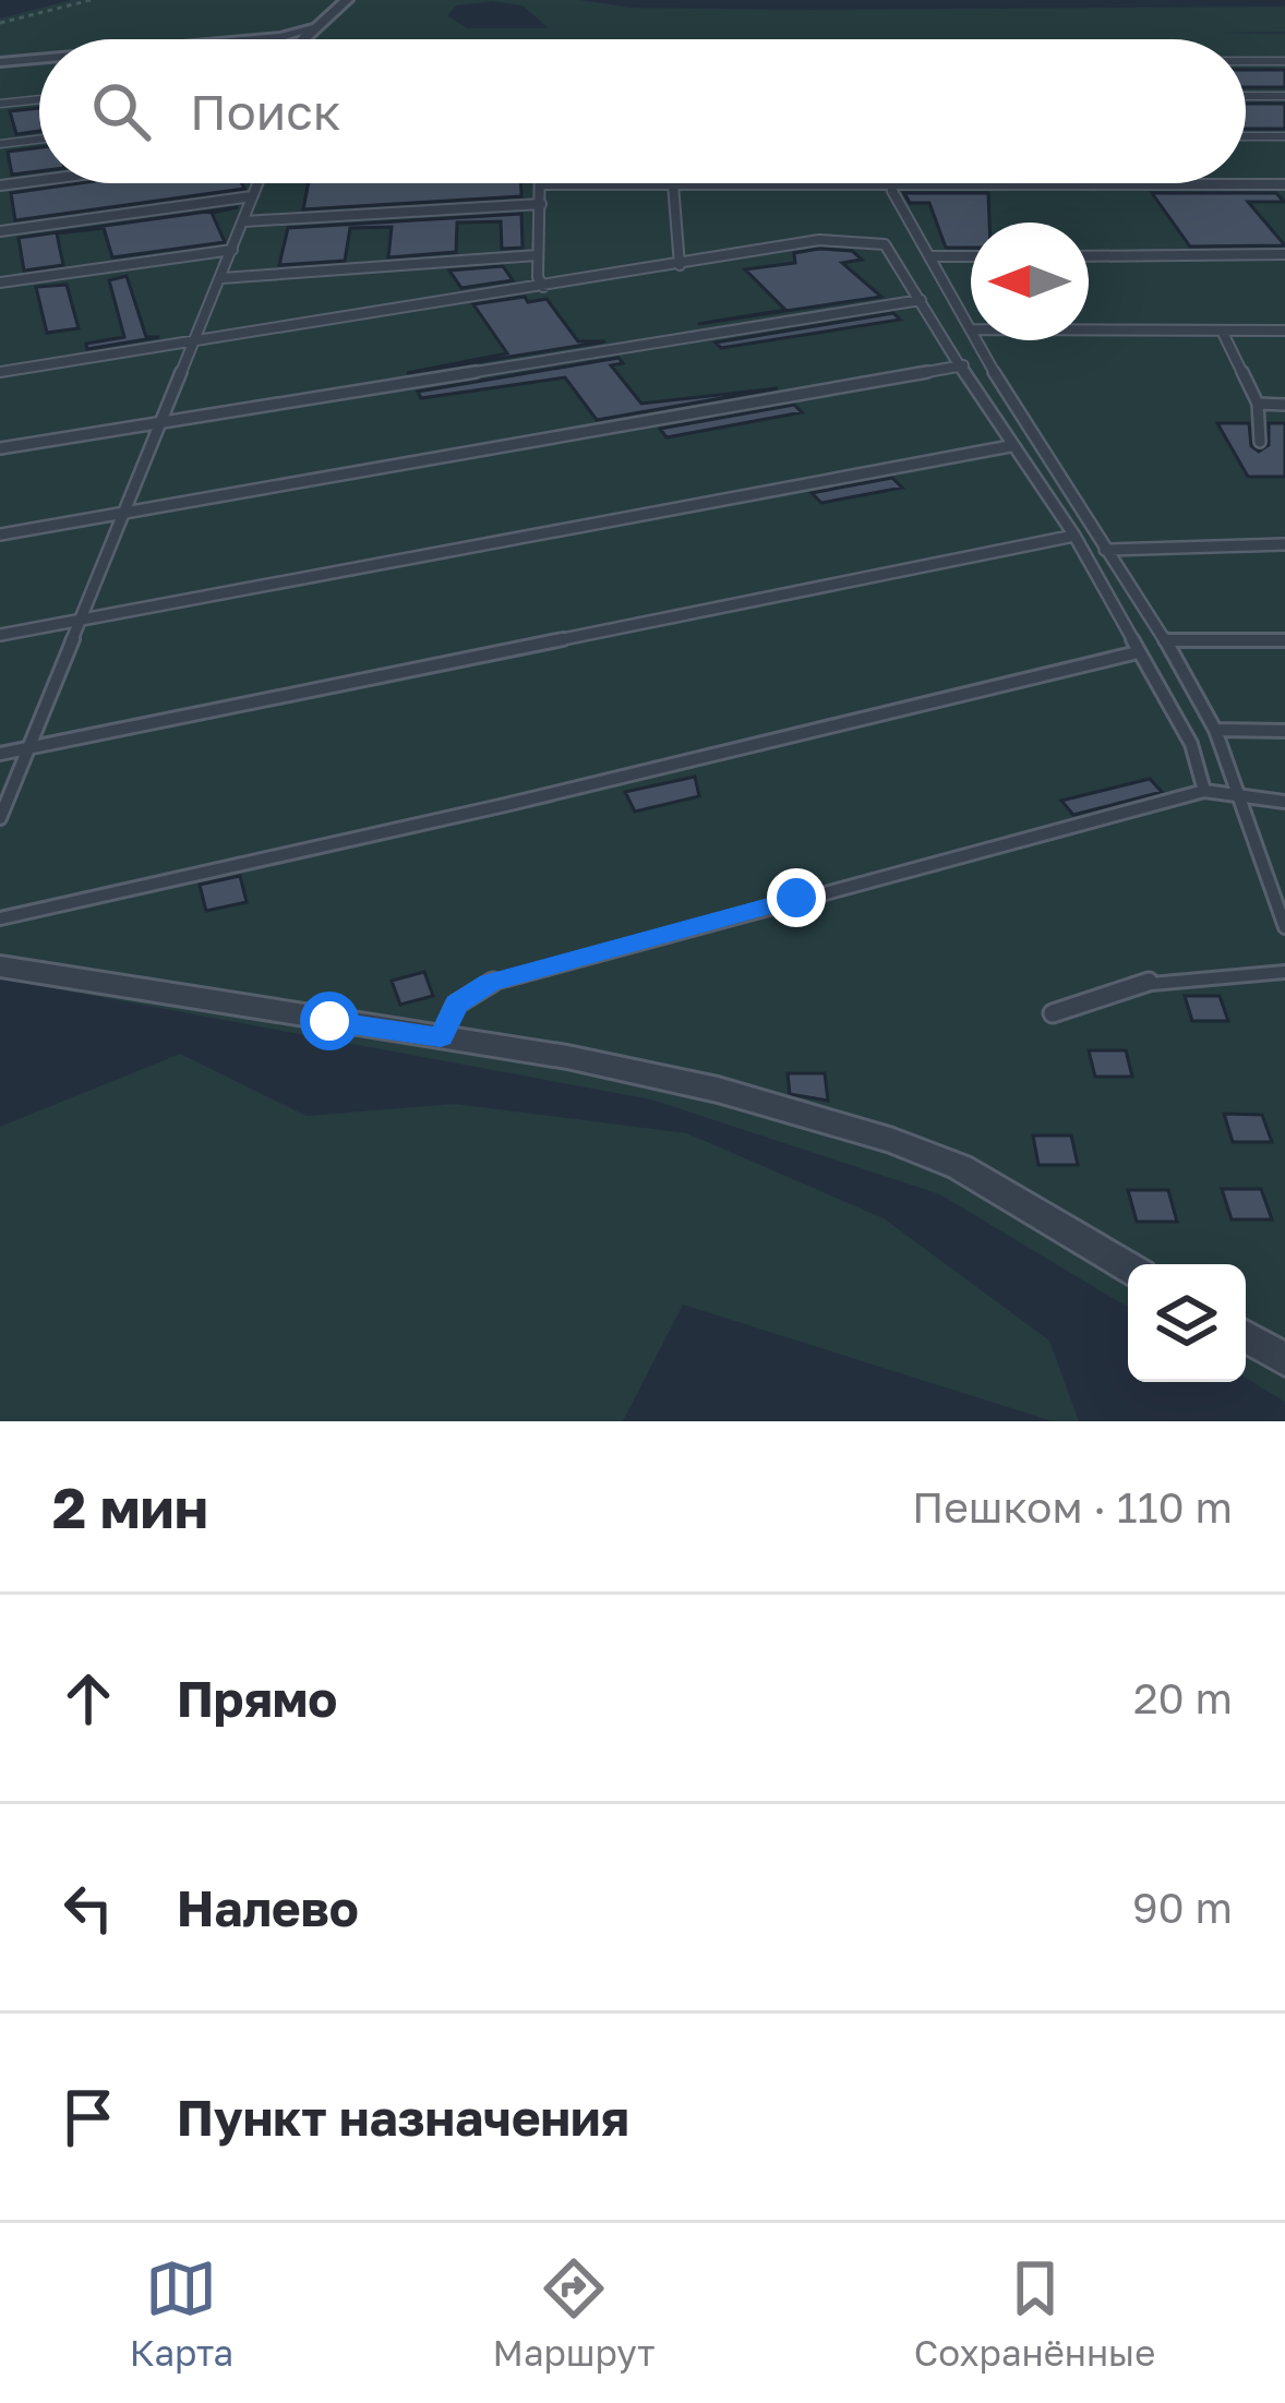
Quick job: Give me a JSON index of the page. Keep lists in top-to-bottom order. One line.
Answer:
{"north":"left","page":{"search":"Поиск","heading":["2 мин","Пешком · 110 m"],"list":[["Прямо","20 m"],["Налево","90 m"],"Пункт назначения"],"nav":["Карта","Маршрут","Сохранённые"]}}
